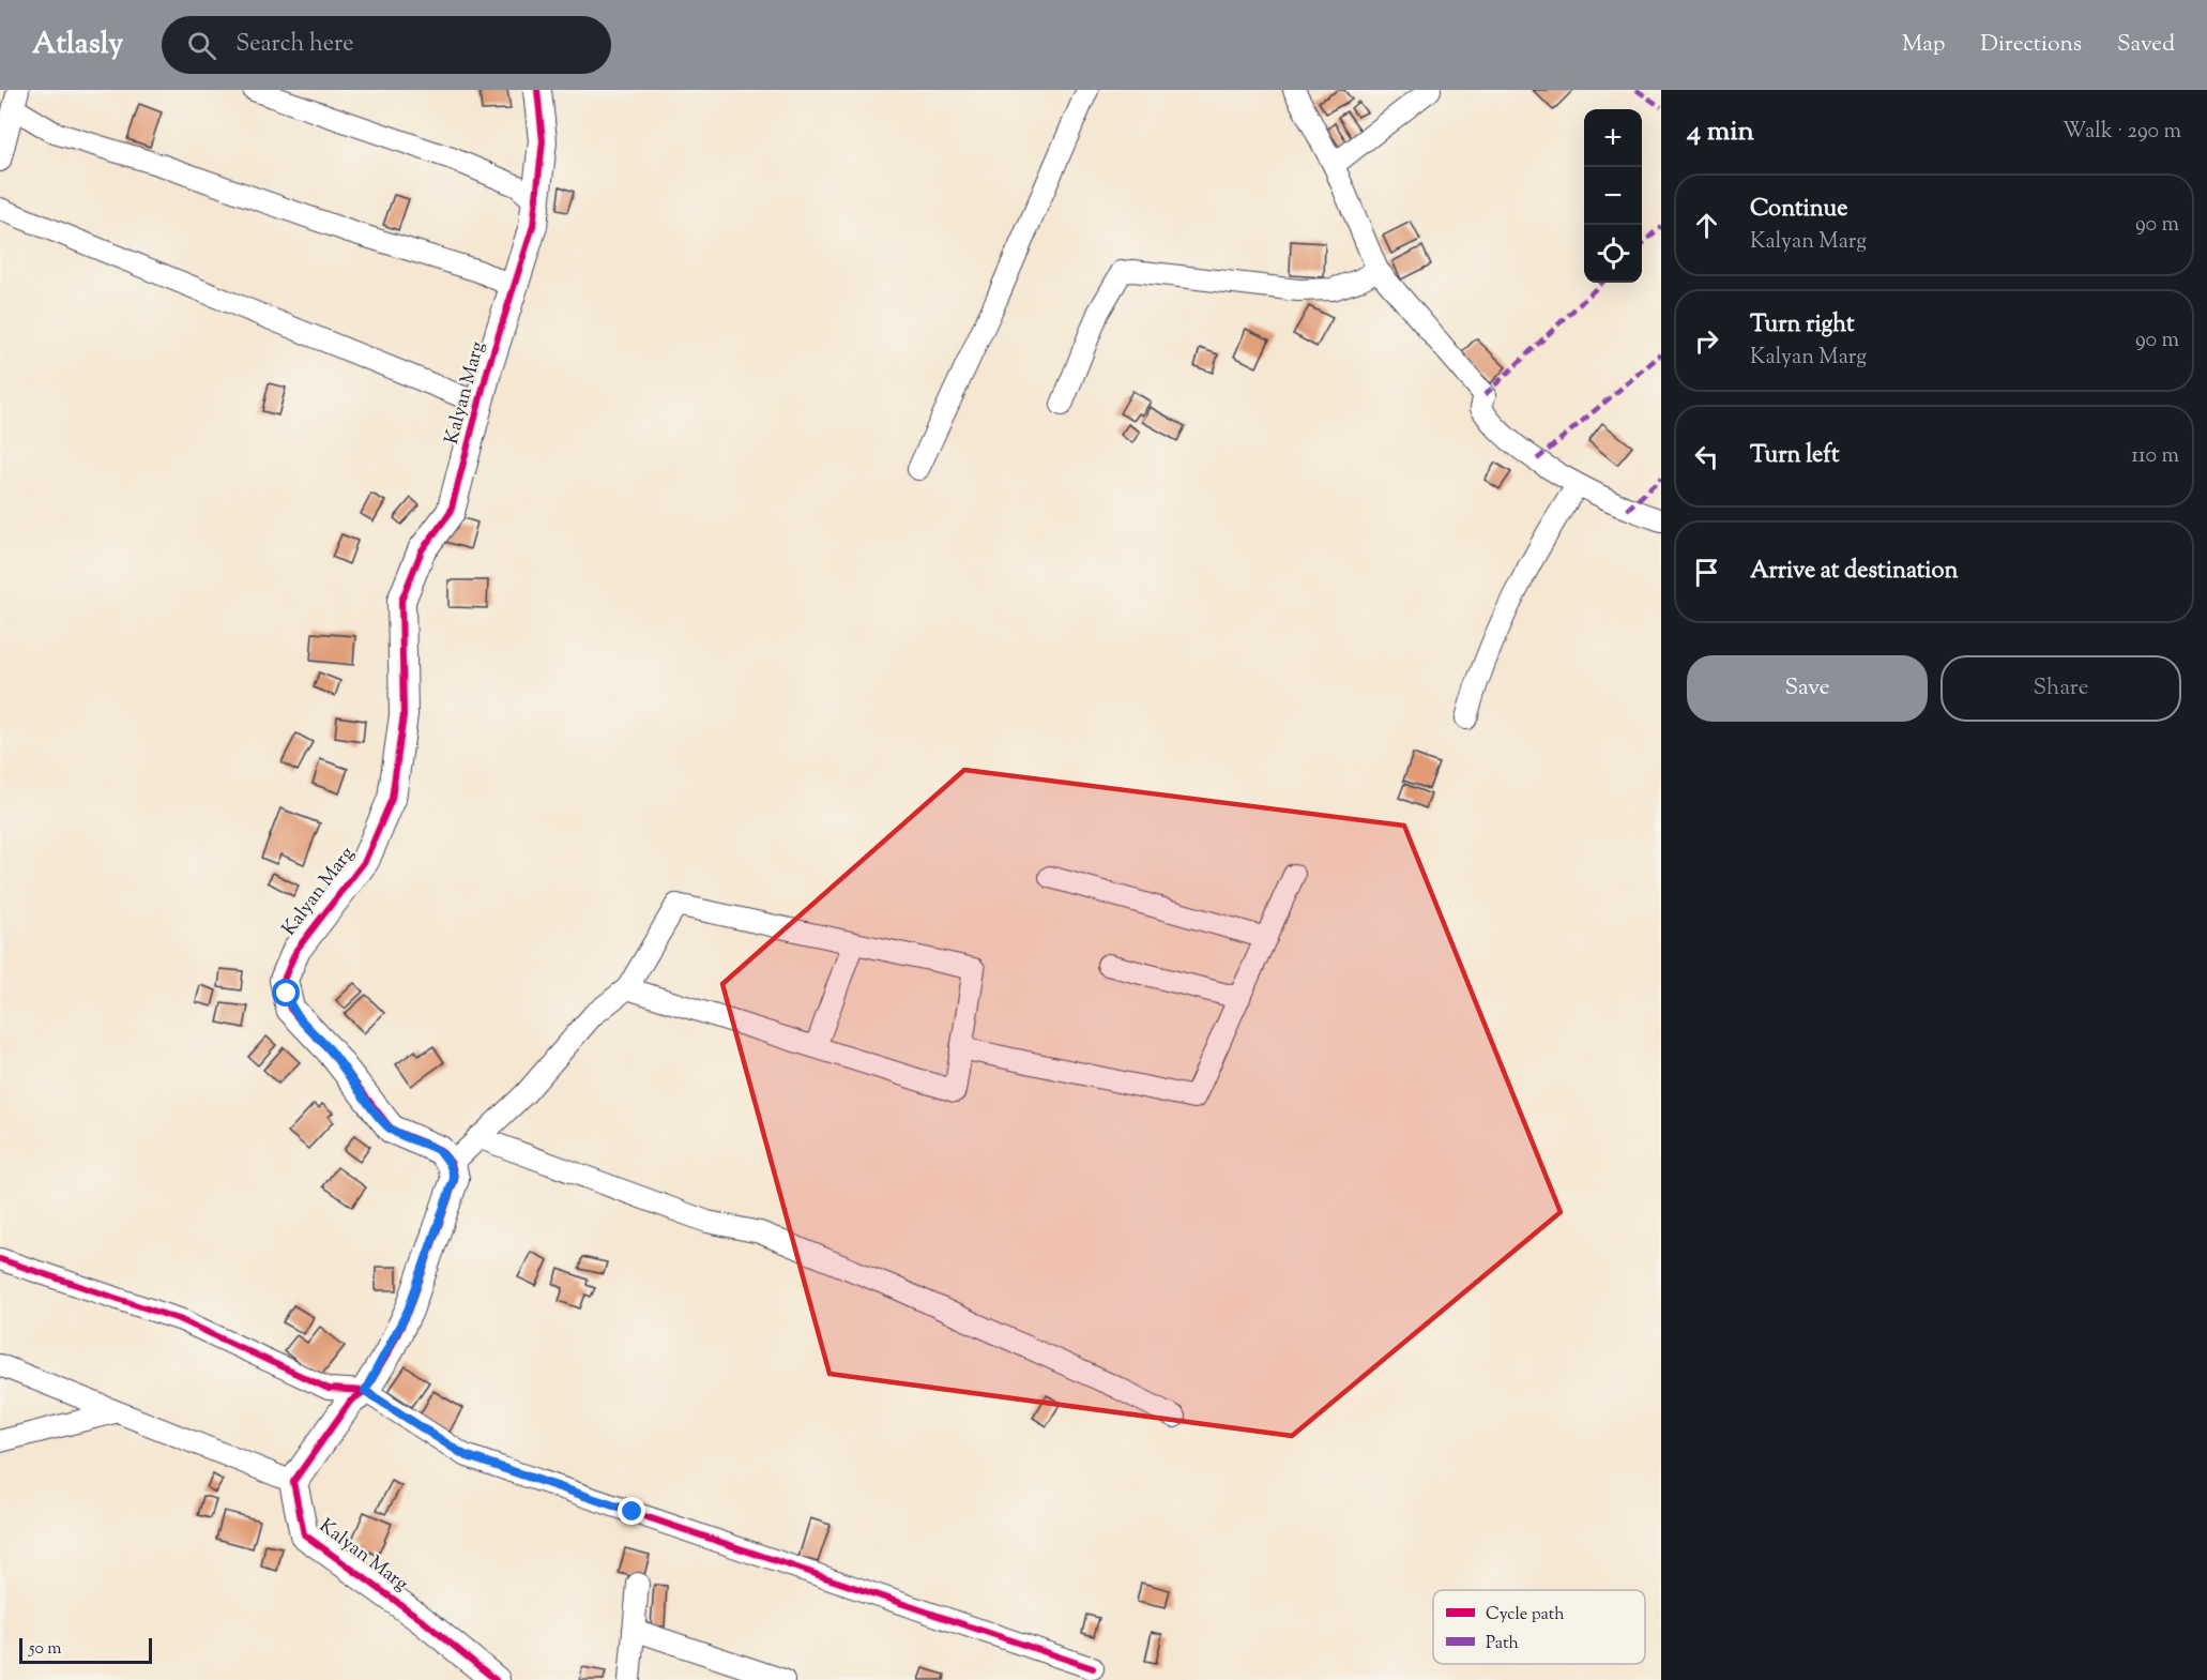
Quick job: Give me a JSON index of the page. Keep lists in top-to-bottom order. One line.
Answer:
{"streets":{"street":["Kalyan Marg"]},"legend":["Cycle path","Path"],"scale_bar":"50 m","page":{"header":"Atlasly","search":"Search here","nav":["Map","Directions","Saved"],"heading":["4 min","Walk · 290 m"],"map_buttons":["+","−"],"list":[["Continue","Kalyan Marg","90 m"],["Turn right","Kalyan Marg","90 m"],["Turn left","110 m"],"Arrive at destination"],"buttons":["Save","Share"],"scale":"50 m"}}
